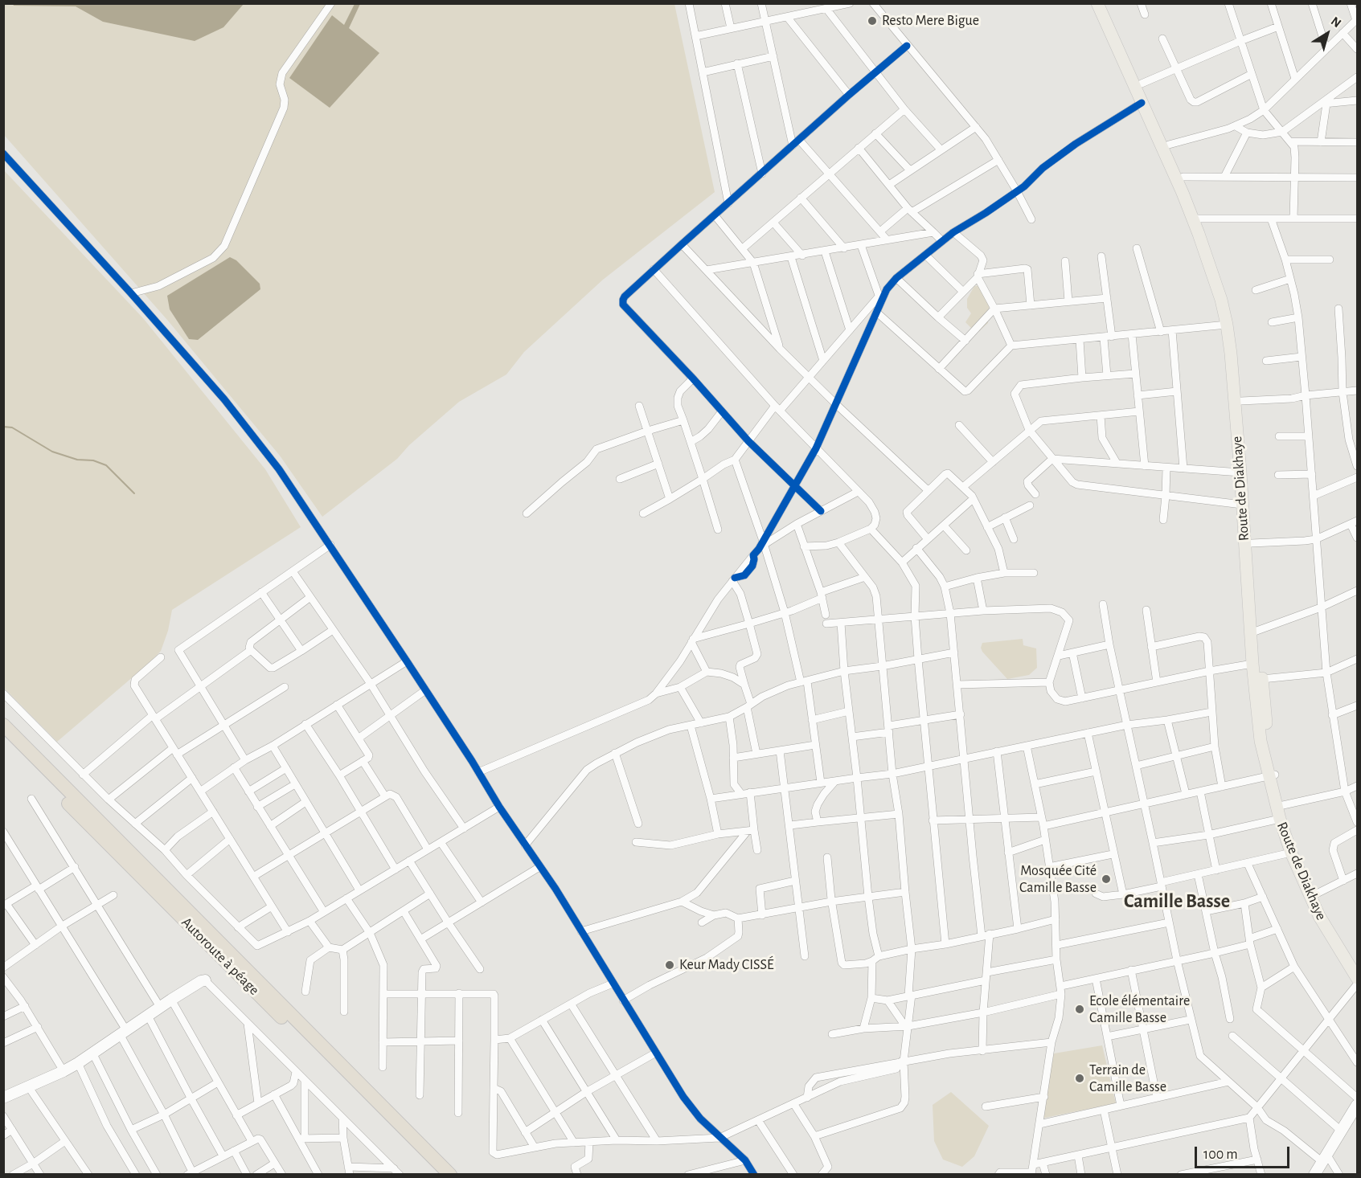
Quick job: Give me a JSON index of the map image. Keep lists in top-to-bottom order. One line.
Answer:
{"streets":{"highway":["Autoroute à péage"],"main road":["Route de Diakhaye"]},"districts":["Camille Basse"],"places":["Resto Mere Bigue","Mosquée Cité Camille Basse","Keur Mady CISSÉ","Ecole élémentaire Camille Basse","Terrain de Camille Basse"],"scale_bar":"100 m","north":"top right"}
